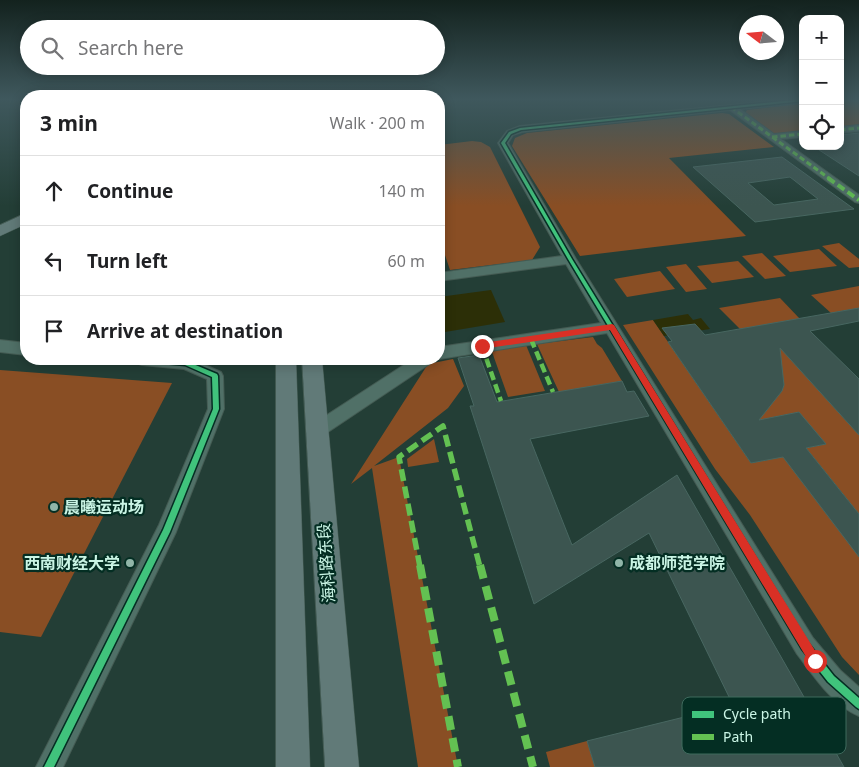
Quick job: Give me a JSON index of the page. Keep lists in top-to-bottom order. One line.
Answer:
{"streets":{"main road":["海科路东段"]},"places":["晨曦运动场","西南财经大学","成都师范学院"],"legend":["Cycle path","Path"],"north":"left","page":{"map_buttons":["+","−"],"search":"Search here","heading":["3 min","Walk · 200 m"],"list":[["Continue","140 m"],["Turn left","60 m"],"Arrive at destination"]}}
